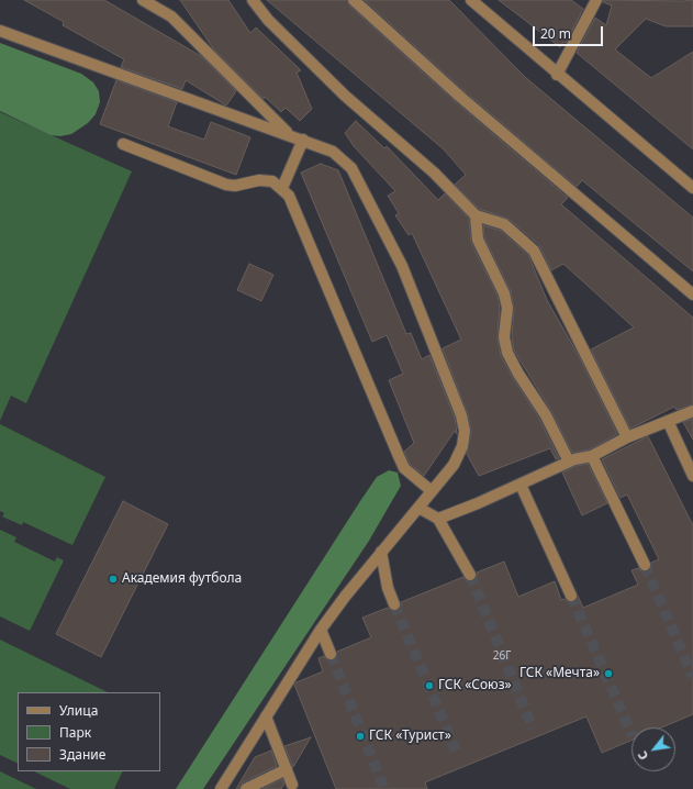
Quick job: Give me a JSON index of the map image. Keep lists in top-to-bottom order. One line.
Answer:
{"places":["Академия футбола","ГСК «Мечта»","ГСК «Союз»","ГСК «Турист»"],"house_numbers":["26Г"],"legend":["Улица","Парк","Здание"],"scale_bar":"20 m","north":"bottom left"}
